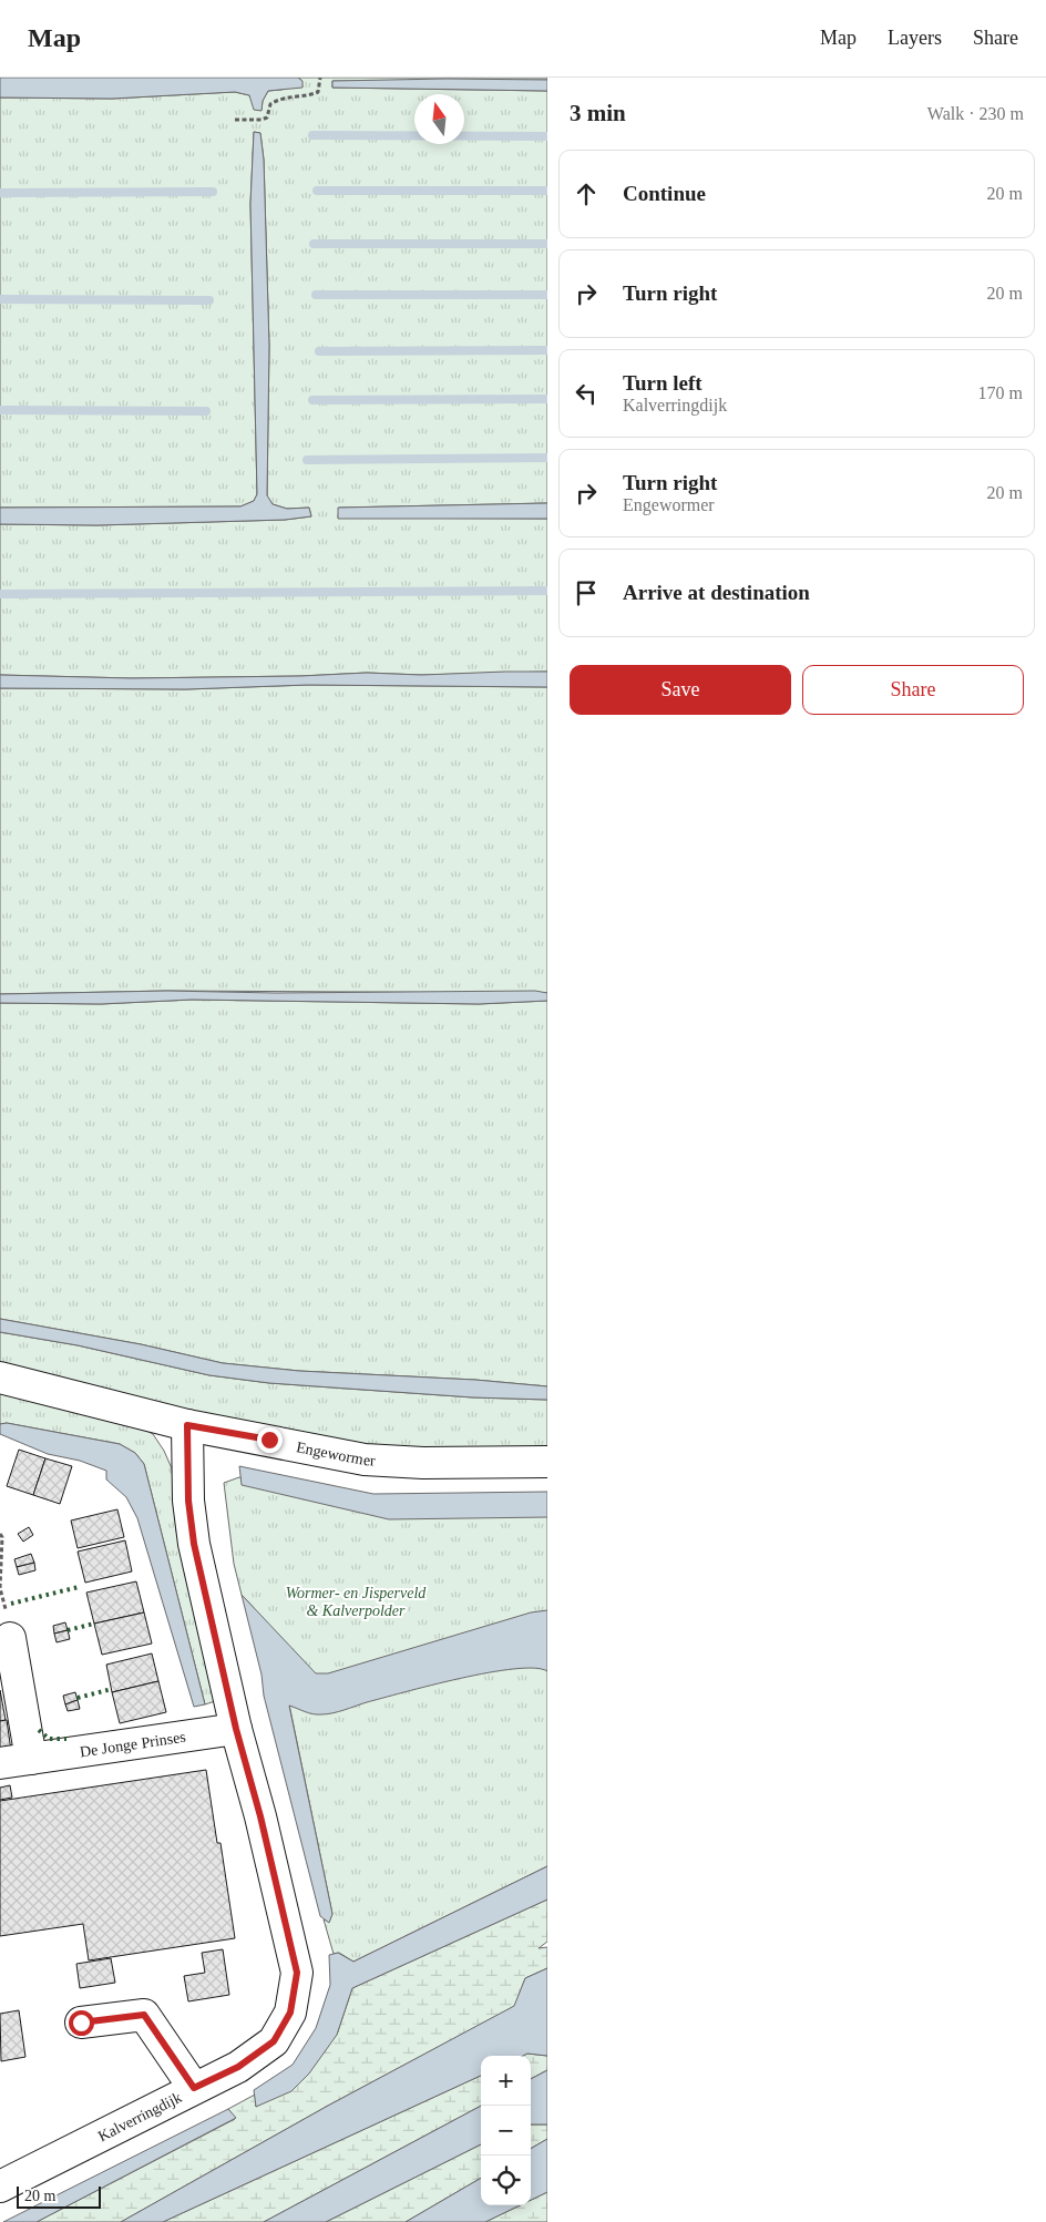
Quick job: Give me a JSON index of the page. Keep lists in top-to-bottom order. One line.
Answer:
{"streets":{"street":["Engewormer","De Jonge Prinses","Kalverringdijk"]},"crossings":[["Engewormer","Kalverringdijk"],["De Jonge Prinses","Kalverringdijk"]],"parks":["Wormer- en Jisperveld & Kalverpolder"],"scale_bar":"20 m","north":"top","page":{"header":"Map","nav":["Map","Layers","Share"],"heading":["3 min","Walk · 230 m"],"list":[["Continue","20 m"],["Turn right","20 m"],["Turn left","Kalverringdijk","170 m"],["Turn right","Engewormer","20 m"],"Arrive at destination"],"buttons":["Save","Share"],"map_buttons":["+","−"],"scale":"20 m"}}
